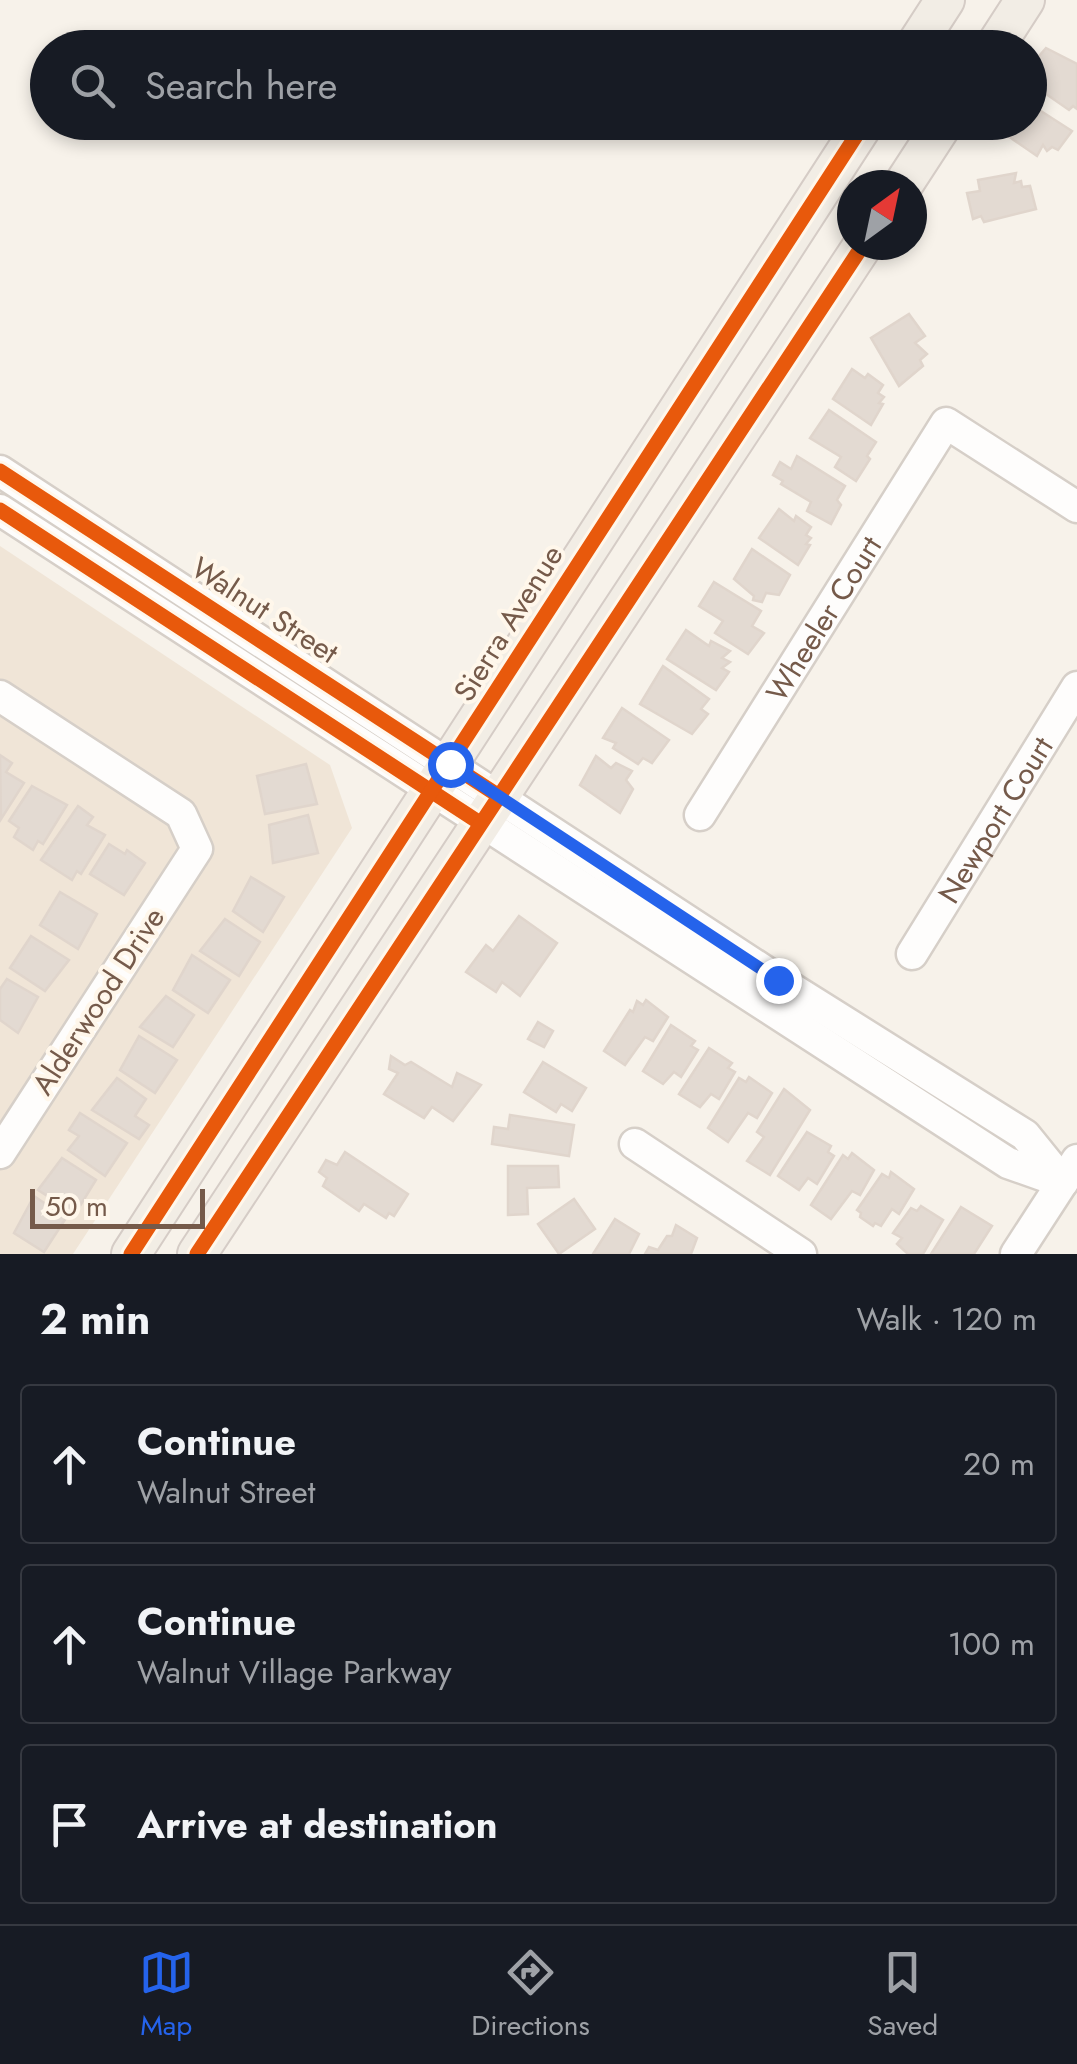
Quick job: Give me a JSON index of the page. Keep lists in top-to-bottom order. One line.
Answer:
{"streets":{"main road":["Sierra Avenue"],"street":["Walnut Street","Wheeler Court","Newport Court","Alderwood Drive"]},"crossings":[["Walnut Street","Sierra Avenue"]],"scale_bar":"50 m","north":"top right","page":{"search":"Search here","scale":"50 m","heading":["2 min","Walk · 120 m"],"list":[["Continue","Walnut Street","20 m"],["Continue","Walnut Village Parkway","100 m"],"Arrive at destination"],"nav":["Map","Directions","Saved"]}}
